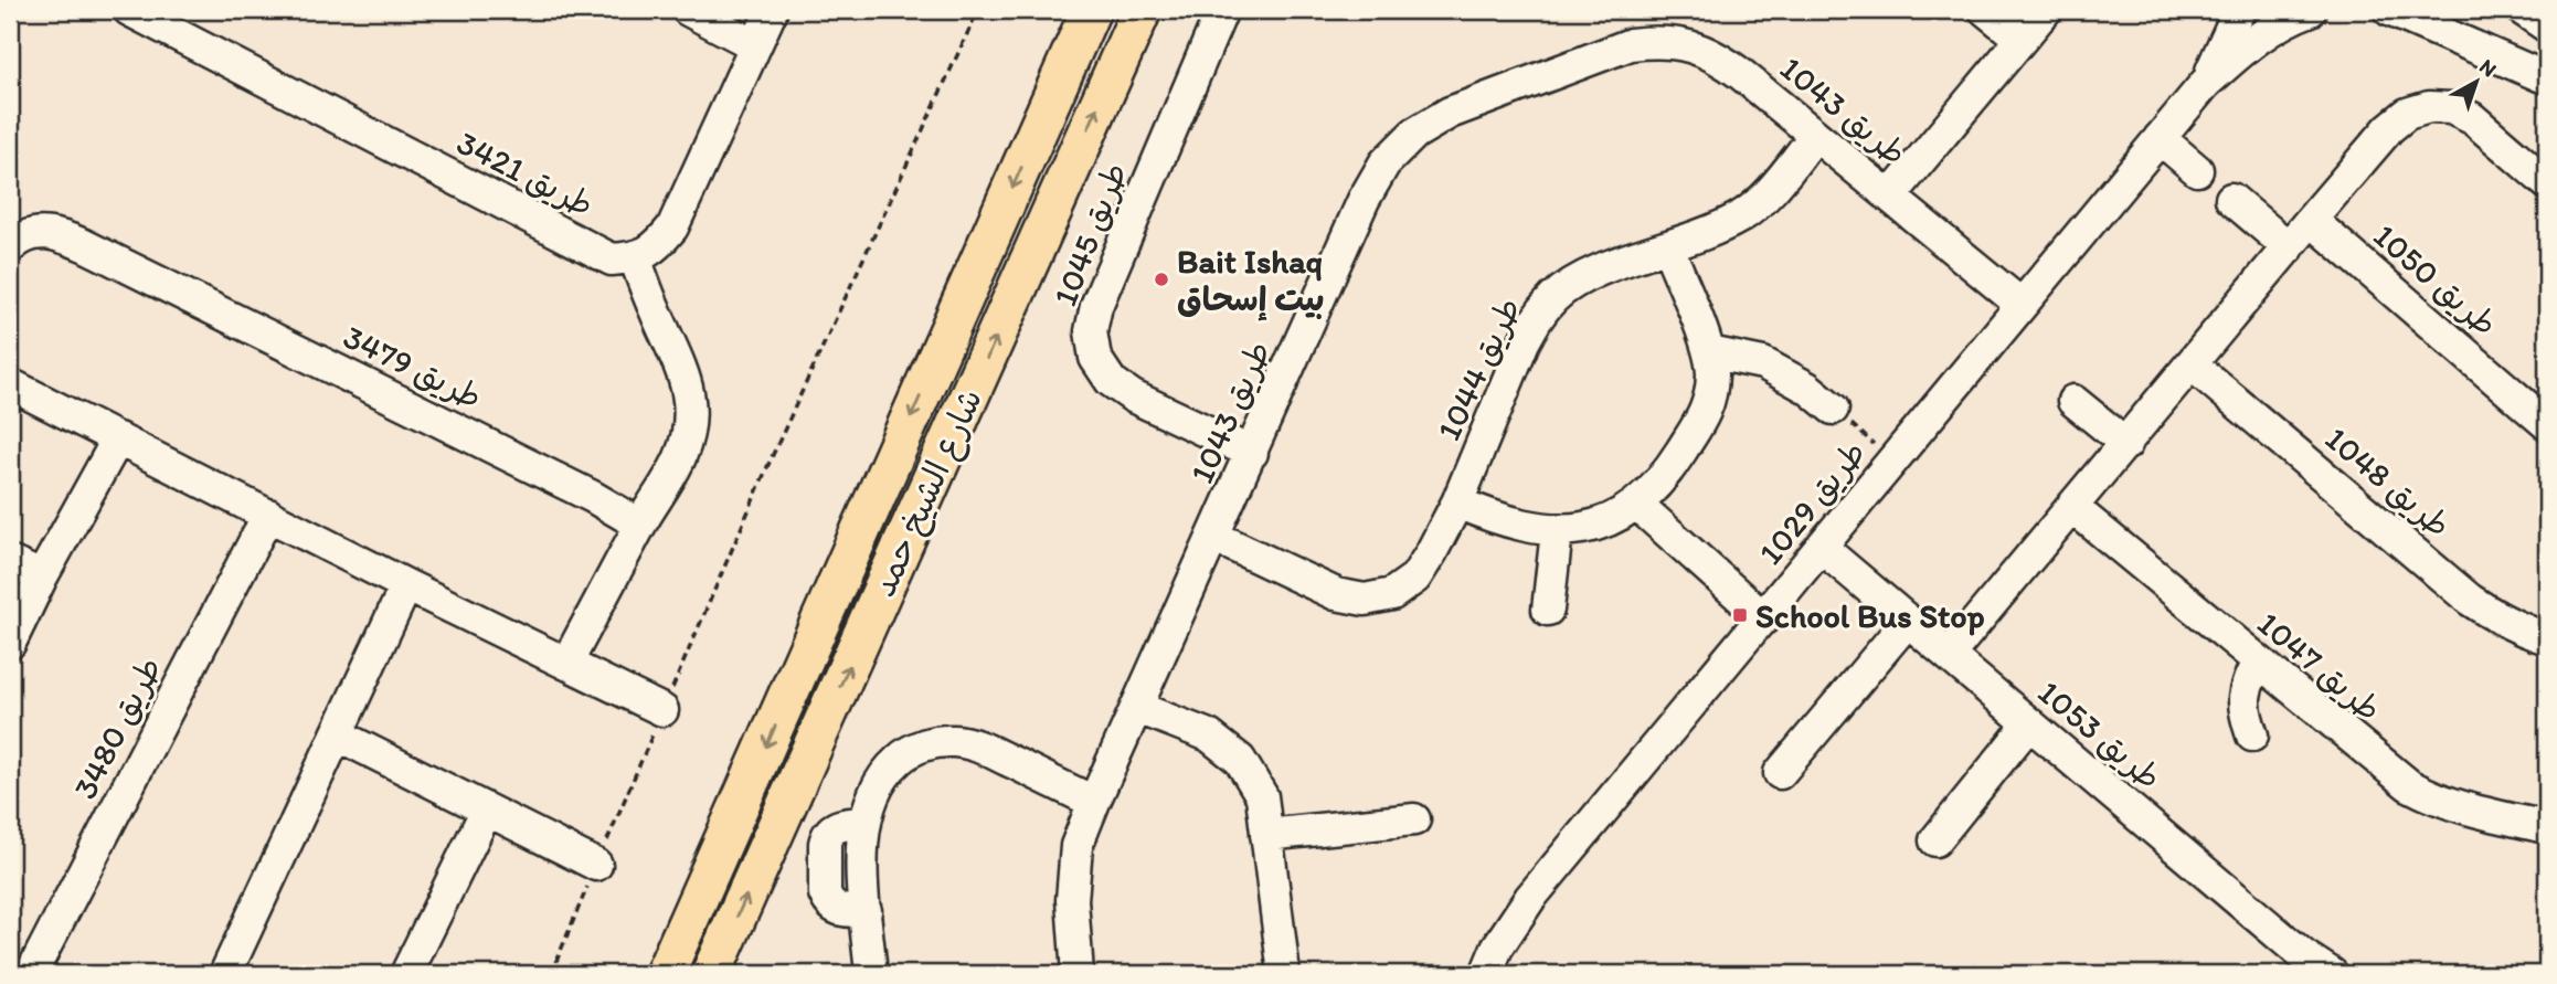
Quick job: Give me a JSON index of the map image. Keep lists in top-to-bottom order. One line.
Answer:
{"streets":{"main road":["شارع الشيخ حمد"],"street":["طريق 1043","طريق 3421","طريق 1045","طريق 1050","طريق 3479","طريق 1044","طريق 1048","طريق 1029","طريق 1047","طريق 3480","طريق 1053"]},"crossings":[["طريق 1043","طريق 1045"],["طريق 1043","طريق 1044"],["طريق 1043","طريق 1029"],["طريق 1029","طريق 1053"]],"places":{"other":["Bait Ishaq بيت إسحاق"],"transit":["School Bus Stop"]},"north":"top right"}
